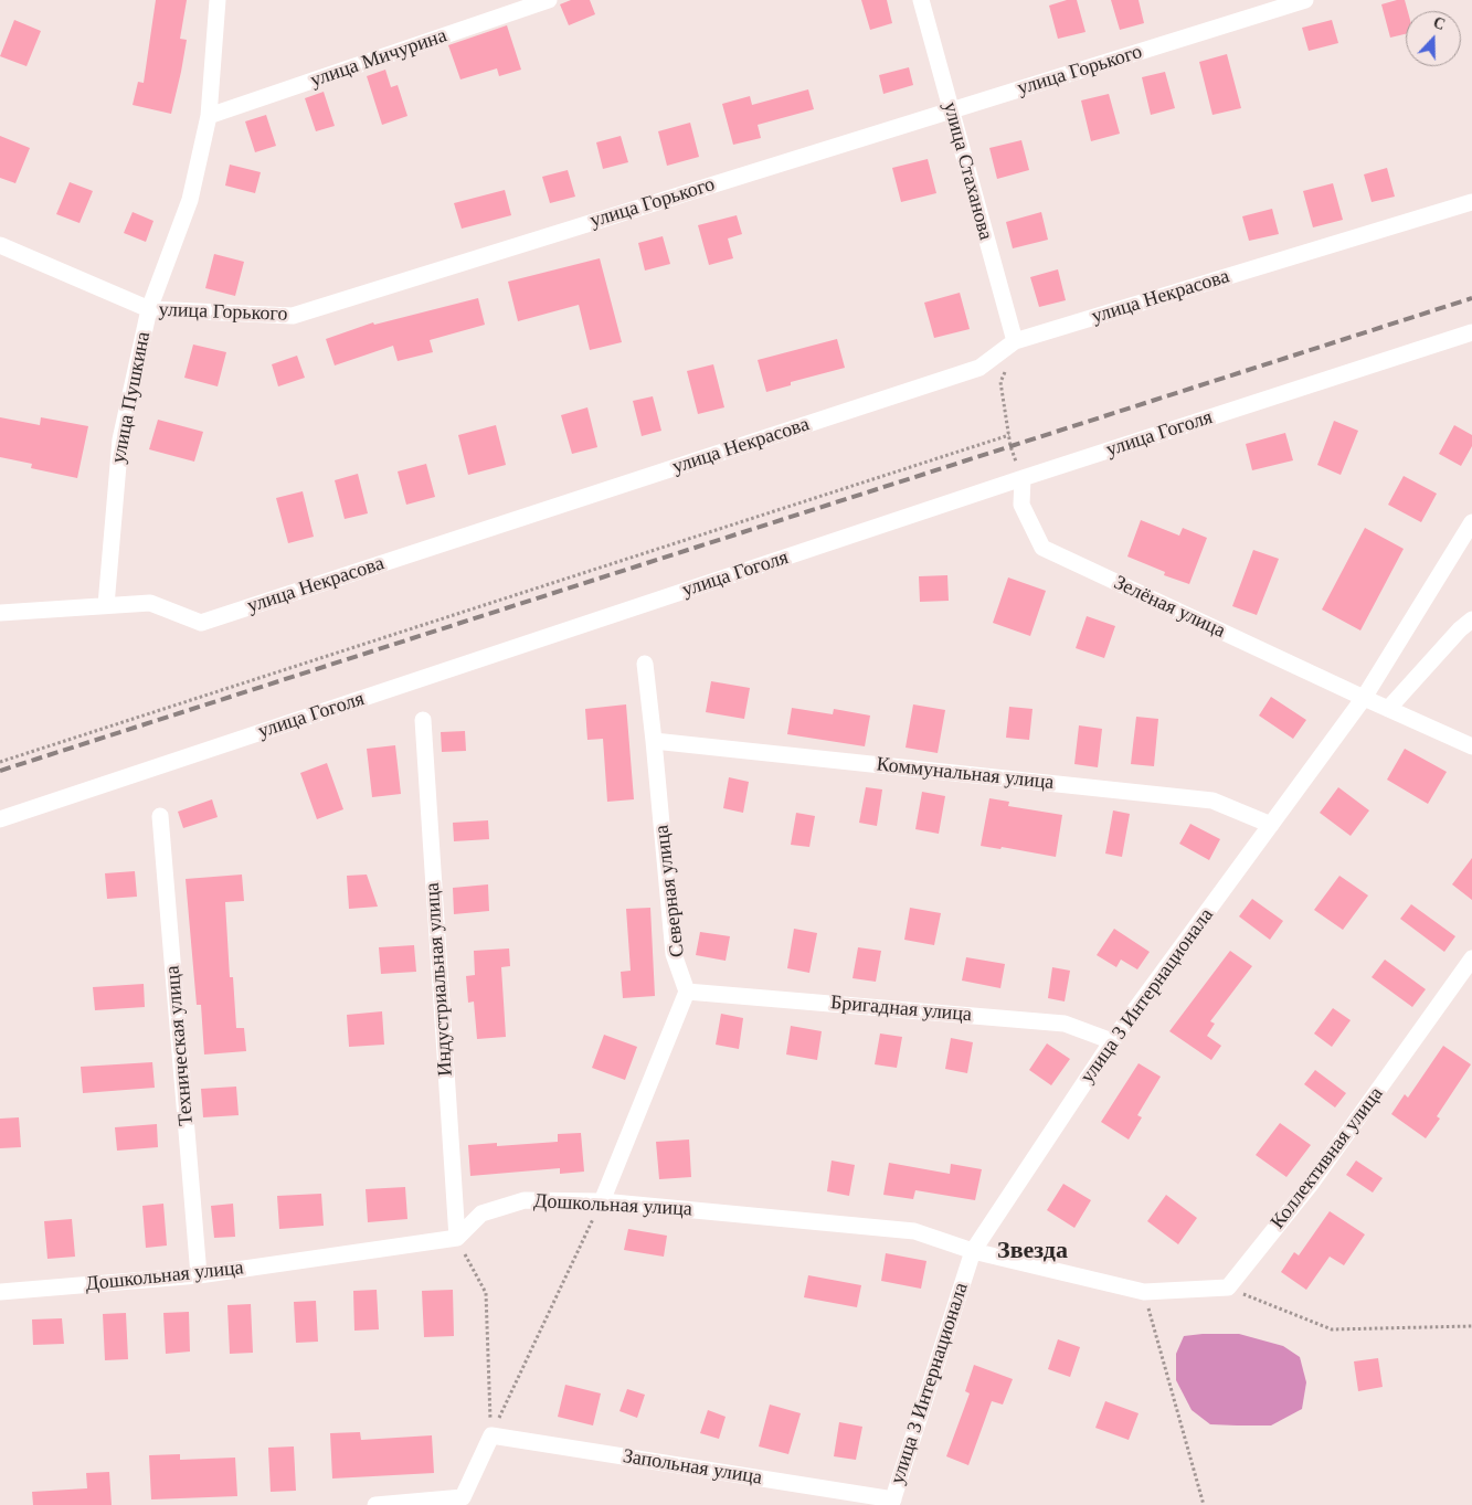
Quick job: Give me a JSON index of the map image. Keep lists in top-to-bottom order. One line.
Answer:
{"streets":{"street":["улица Мичурина","улица Горького","улица Стаханова","улица Некрасова","улица Пушкина","улица Гоголя","Зелёная улица","Коммунальная улица","Северная улица","Индустриальная улица","улица 3 Интернационала","Бригадная улица","Техническая улица","Коллективная улица","Дошкольная улица","Запольная улица"]},"crossings":[["улица Мичурина","улица Пушкина"],["улица Горького","улица Стаханова"],["улица Горького","улица Пушкина"],["улица Стаханова","улица Некрасова"],["улица Некрасова","улица Пушкина"],["улица Гоголя","Зелёная улица"],["Зелёная улица","улица 3 Интернационала"],["Коммунальная улица","Северная улица"],["Коммунальная улица","улица 3 Интернационала"],["Северная улица","Бригадная улица"],["Индустриальная улица","Дошкольная улица"],["улица 3 Интернационала","Бригадная улица"],["улица 3 Интернационала","Дошкольная улица"],["улица 3 Интернационала","Запольная улица"],["Техническая улица","Дошкольная улица"]],"districts":["Звезда"],"north":"top"}
